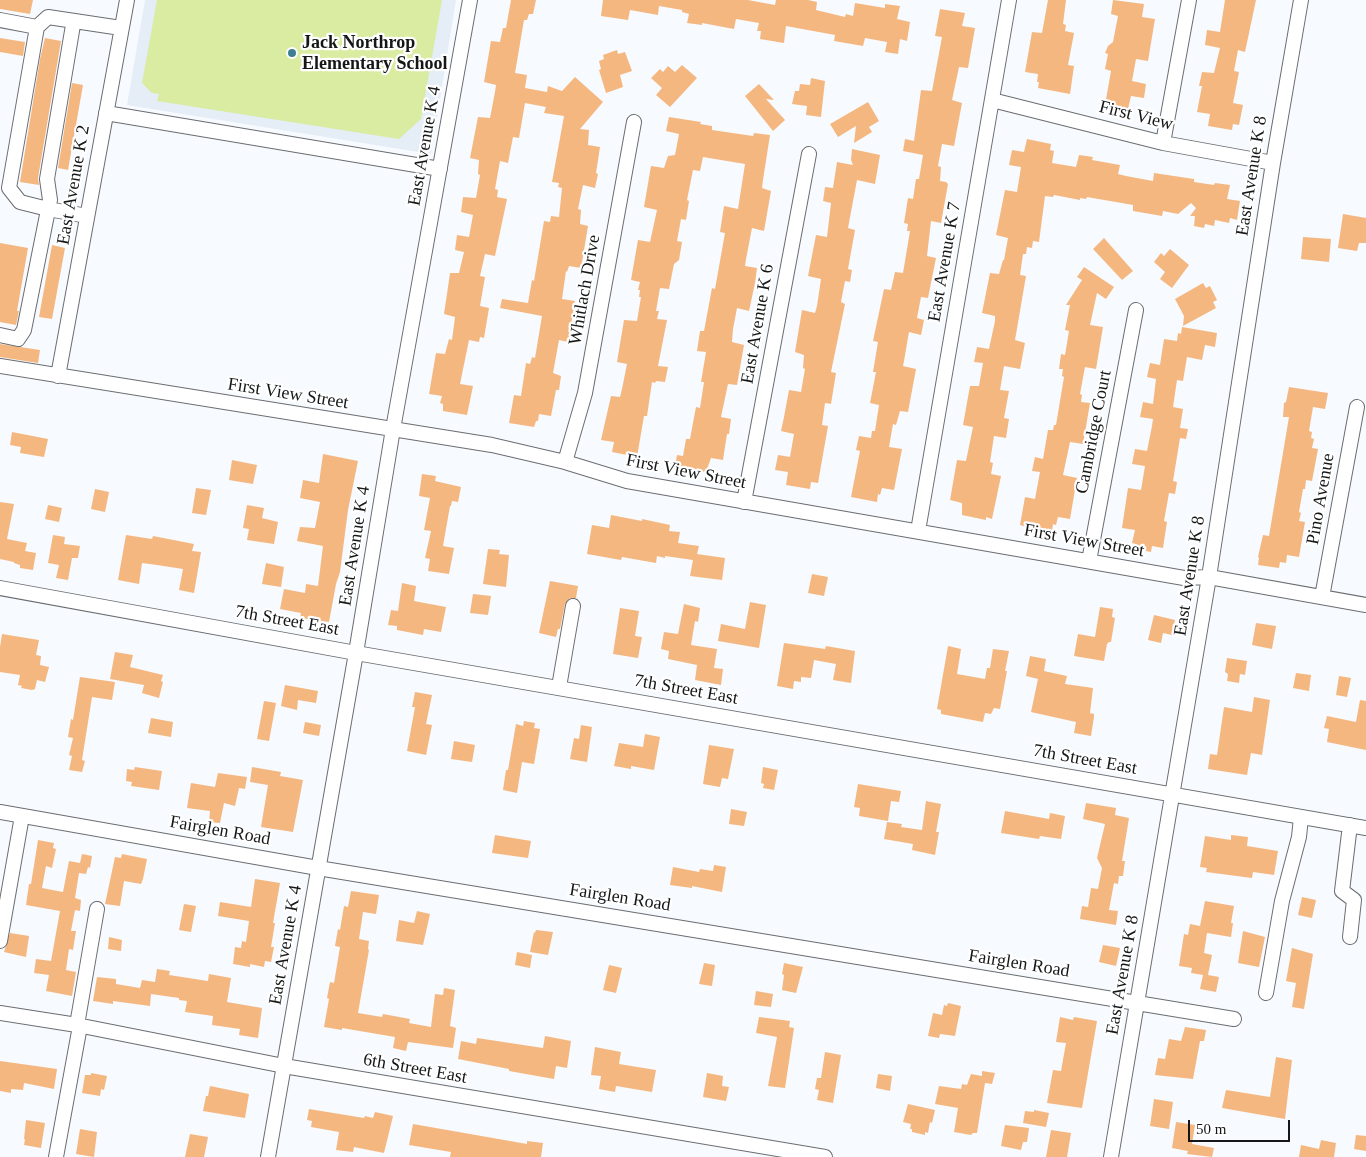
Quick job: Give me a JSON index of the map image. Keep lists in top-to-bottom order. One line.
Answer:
{"streets":{"street":["First View","East Avenue K 4","East Avenue K 8","East Avenue K 2","East Avenue K 7","Whitlach Drive","East Avenue K 6","First View Street","Cambridge Court","Pino Avenue","7th Street East","Fairglen Road","6th Street East"]},"crossings":[["First View","East Avenue K 8"],["First View","East Avenue K 7"],["East Avenue K 4","First View Street"],["East Avenue K 4","7th Street East"],["East Avenue K 4","Fairglen Road"],["East Avenue K 4","6th Street East"],["East Avenue K 8","First View Street"],["East Avenue K 8","7th Street East"],["East Avenue K 8","Fairglen Road"],["East Avenue K 2","First View Street"],["East Avenue K 7","First View Street"],["Whitlach Drive","First View Street"],["East Avenue K 6","First View Street"],["First View Street","Cambridge Court"],["First View Street","Pino Avenue"]],"places":["Jack Northrop Elementary School"],"scale_bar":"50 m"}
